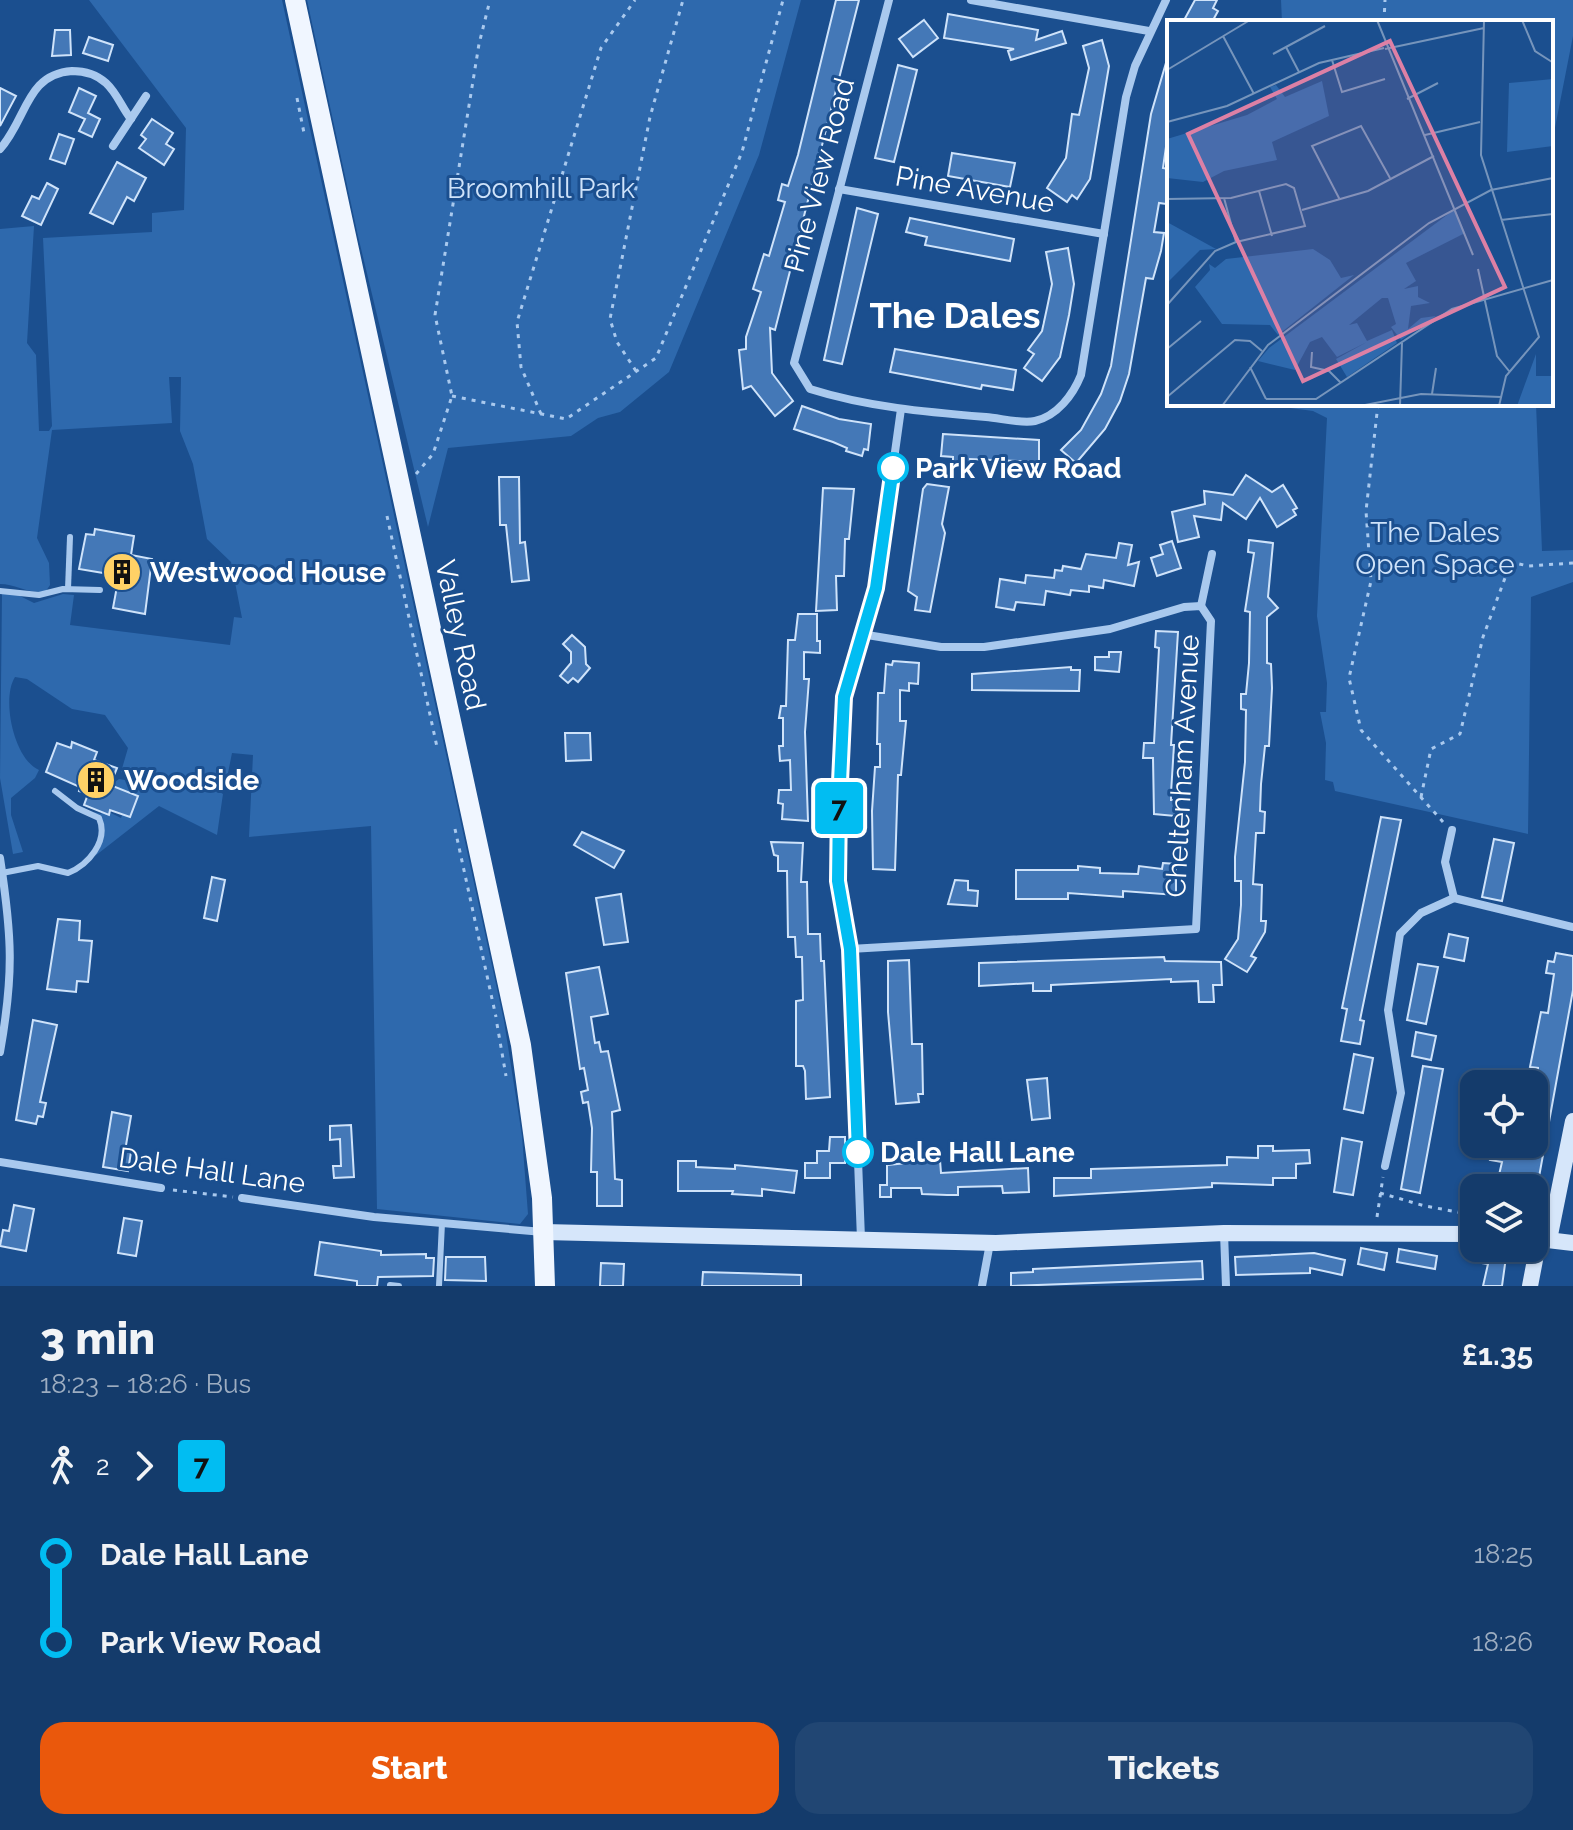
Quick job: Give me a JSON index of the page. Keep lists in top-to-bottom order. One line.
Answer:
{"streets":{"main road":["Valley Road"],"street":["Pine View Road","Pine Avenue","Cheltenham Avenue","Dale Hall Lane"]},"crossings":[["Pine View Road","Pine Avenue"],["Valley Road","Dale Hall Lane"]],"districts":["The Dales"],"parks":["Broomhill Park","The Dales Open Space"],"places":{"other":["Park View Road","Dale Hall Lane"],"building":["Westwood House","Woodside"]},"lines":["bus line 7"],"page":{"on_map":"7","heading":["3 min","18:23 – 18:26 · Bus","£1.35"],"legs":["2","7"],"list":[{"name":"Dale Hall Lane","value":"18:25"},{"name":"Park View Road","value":"18:26"}],"buttons":["Start","Tickets"]}}
